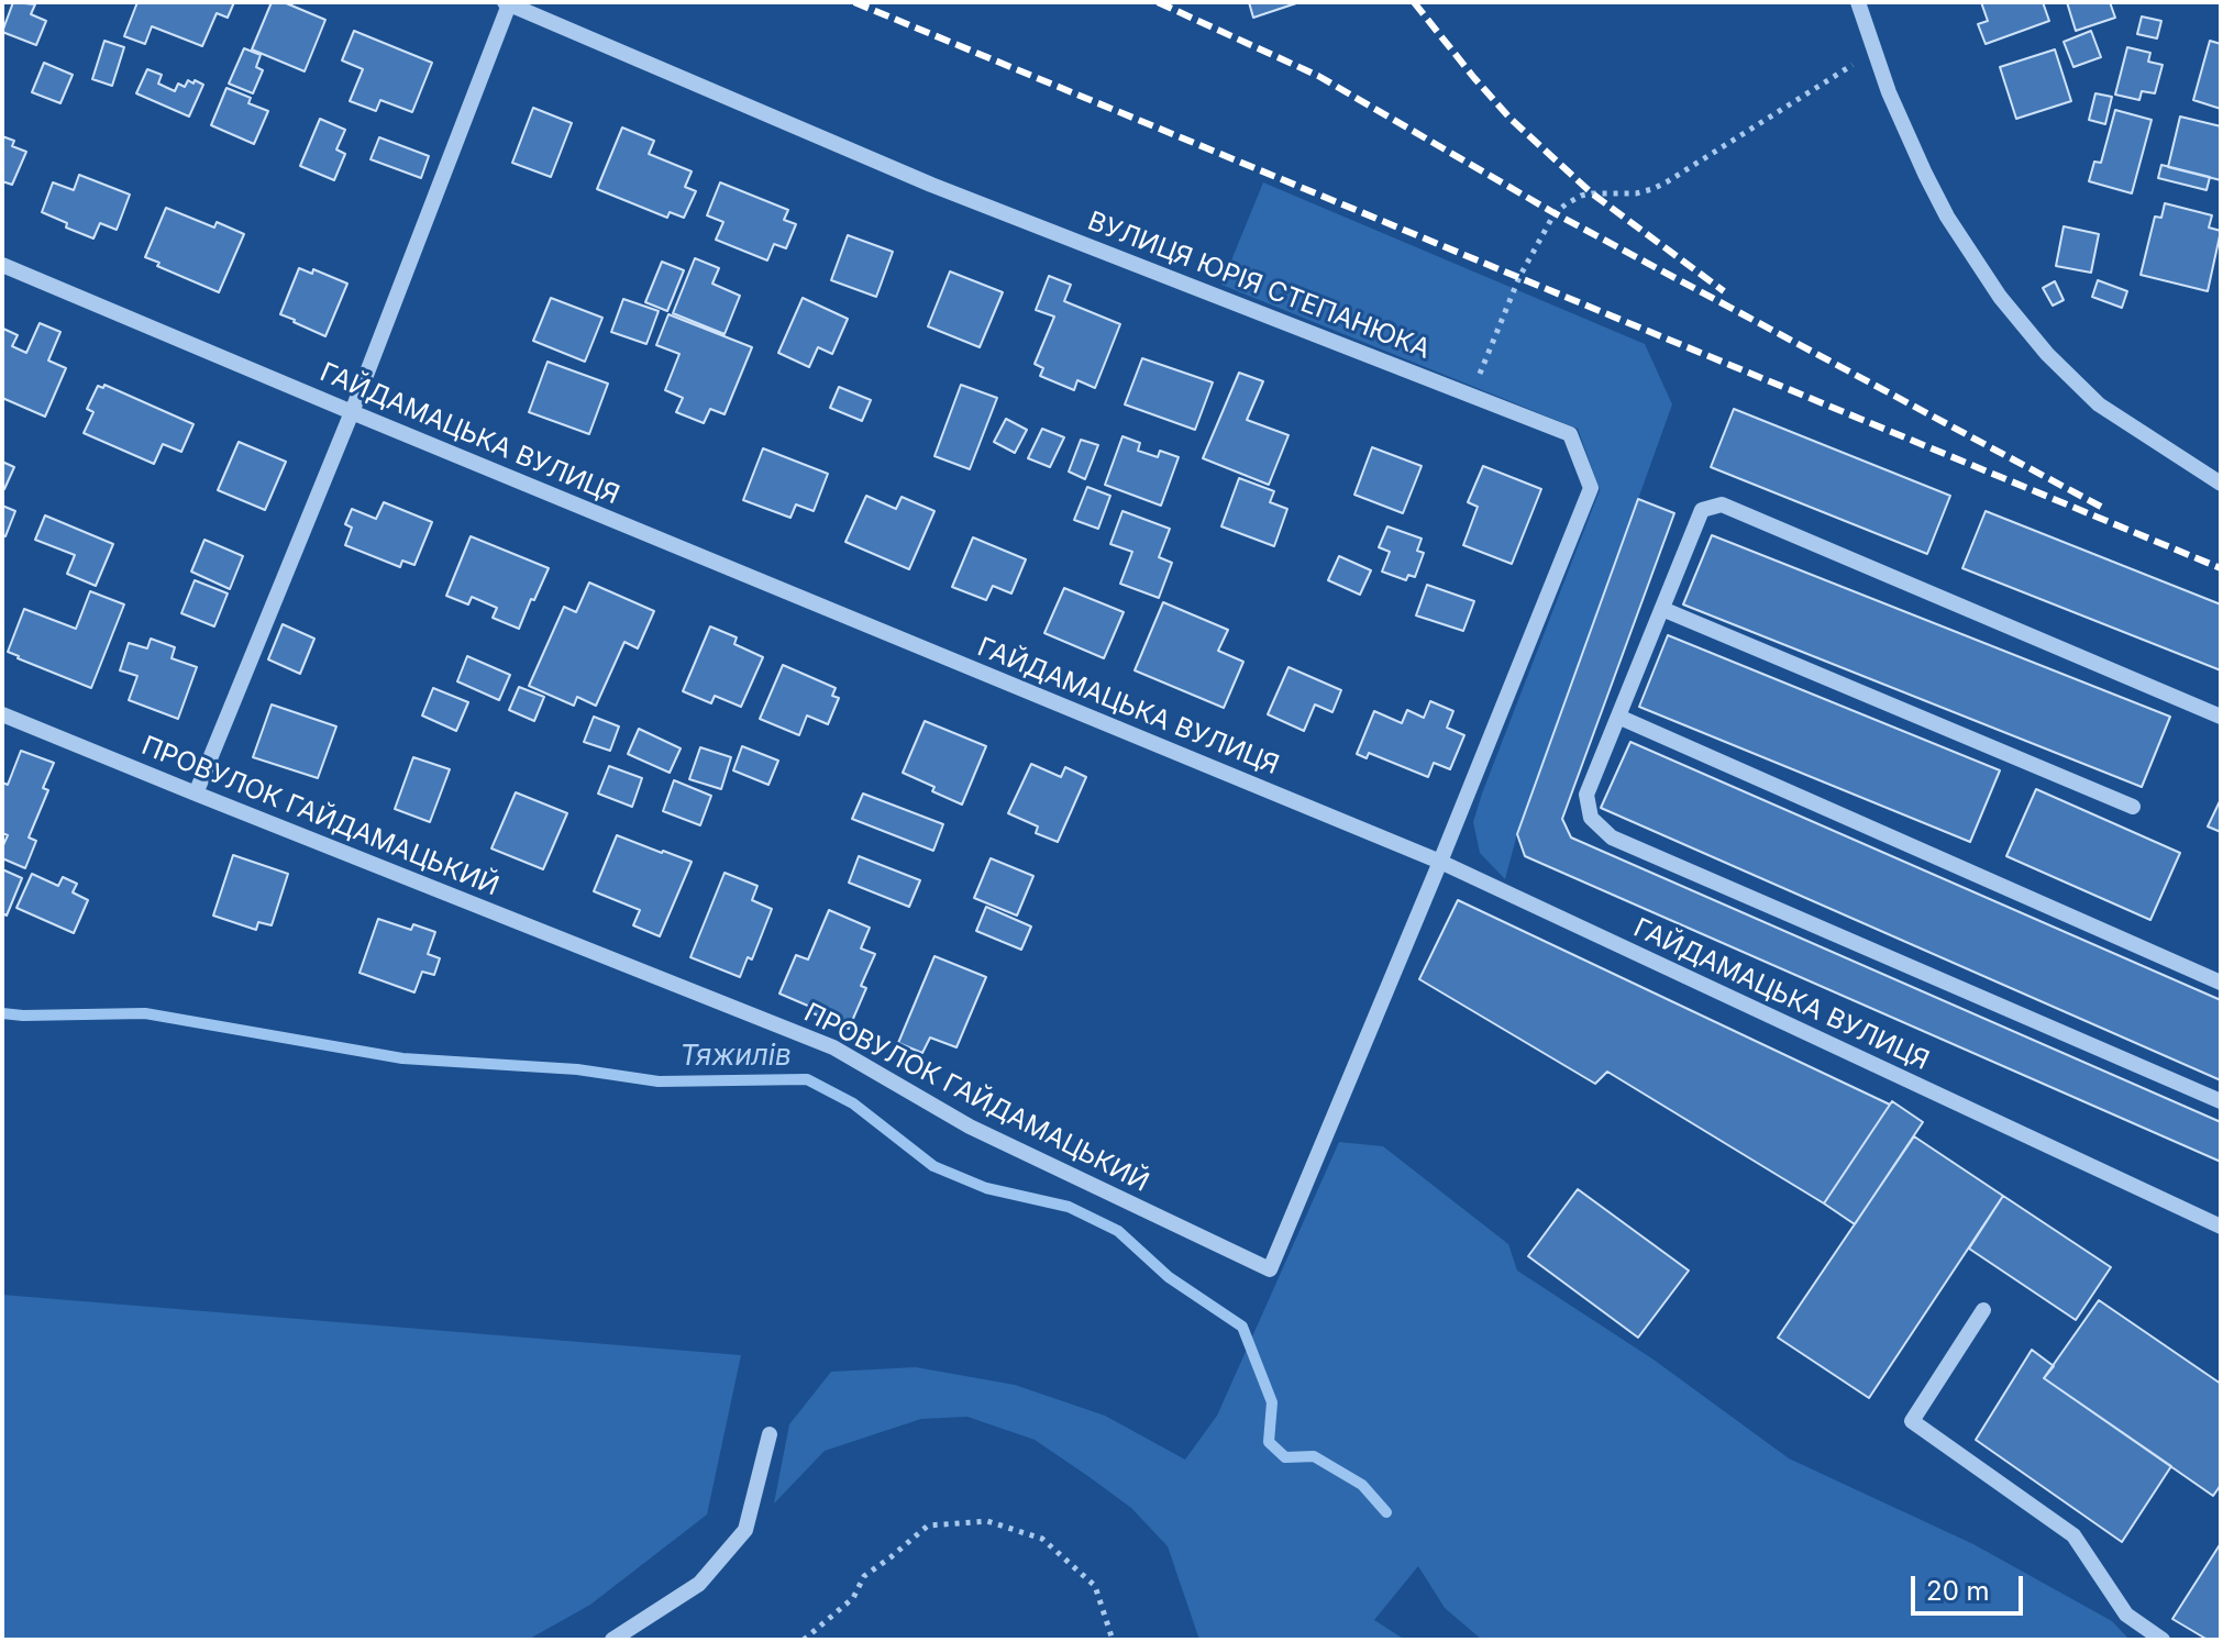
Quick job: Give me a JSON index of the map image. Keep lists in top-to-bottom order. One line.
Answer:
{"streets":{"street":["ВУЛИЦЯ ЮРІЯ СТЕПАНЮКА","ГАЙДАМАЦЬКА ВУЛИЦЯ","ПРОВУЛОК ГАЙДАМАЦЬКИЙ"]},"crossings":[["ВУЛИЦЯ ЮРІЯ СТЕПАНЮКА","ГАЙДАМАЦЬКА ВУЛИЦЯ"],["ВУЛИЦЯ ЮРІЯ СТЕПАНЮКА","ПРОВУЛОК ГАЙДАМАЦЬКИЙ"],["ГАЙДАМАЦЬКА ВУЛИЦЯ","ПРОВУЛОК ГАЙДАМАЦЬКИЙ"]],"water":["Тяжилів"],"scale_bar":"20 m"}
